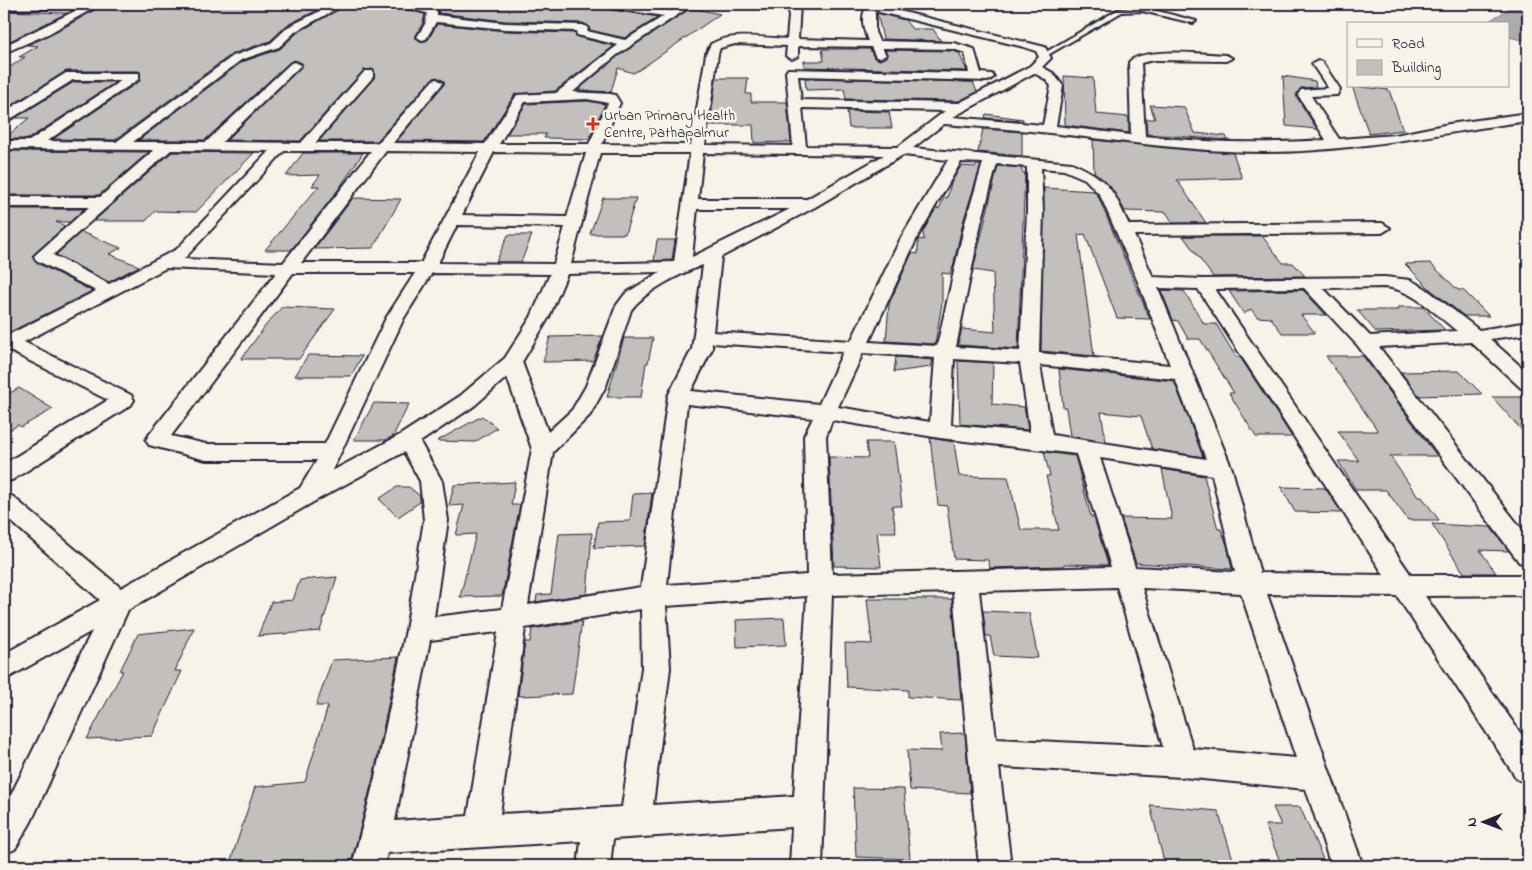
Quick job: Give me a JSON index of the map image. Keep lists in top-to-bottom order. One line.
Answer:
{"places":{"health":["Urban Primary Health Centre, Pathapalmur"]},"legend":["Road","Building"],"north":"left"}
